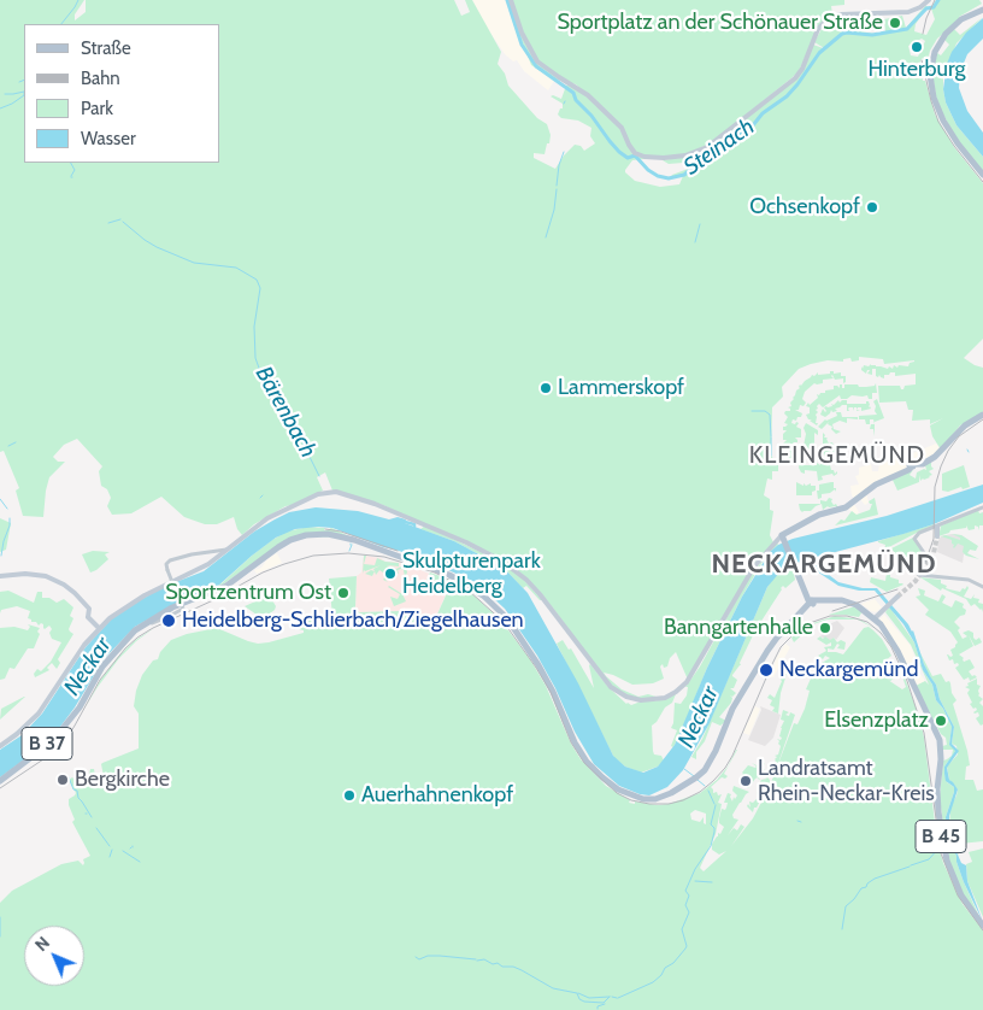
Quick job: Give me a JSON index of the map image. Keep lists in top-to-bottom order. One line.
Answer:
{"streets":{"main road":["B 37","B 45"]},"crossings":[["B 37","B 45"]],"districts":["KLEINGEMÜND","NECKARGEMÜND"],"water":["Steinach","Bärenbach","Neckar"],"places":["Sportplatz an der Schönauer Straße","Hinterburg","Ochsenkopf","Lammerskopf","Skulpturenpark Heidelberg","Sportzentrum Ost","Heidelberg-Schlierbach/Ziegelhausen","Banngartenhalle","Neckargemünd","Elsenzplatz","Bergkirche","Landratsamt Rhein-Neckar-Kreis","Auerhahnenkopf"],"legend":["Straße","Bahn","Park","Wasser"],"north":"top left"}
